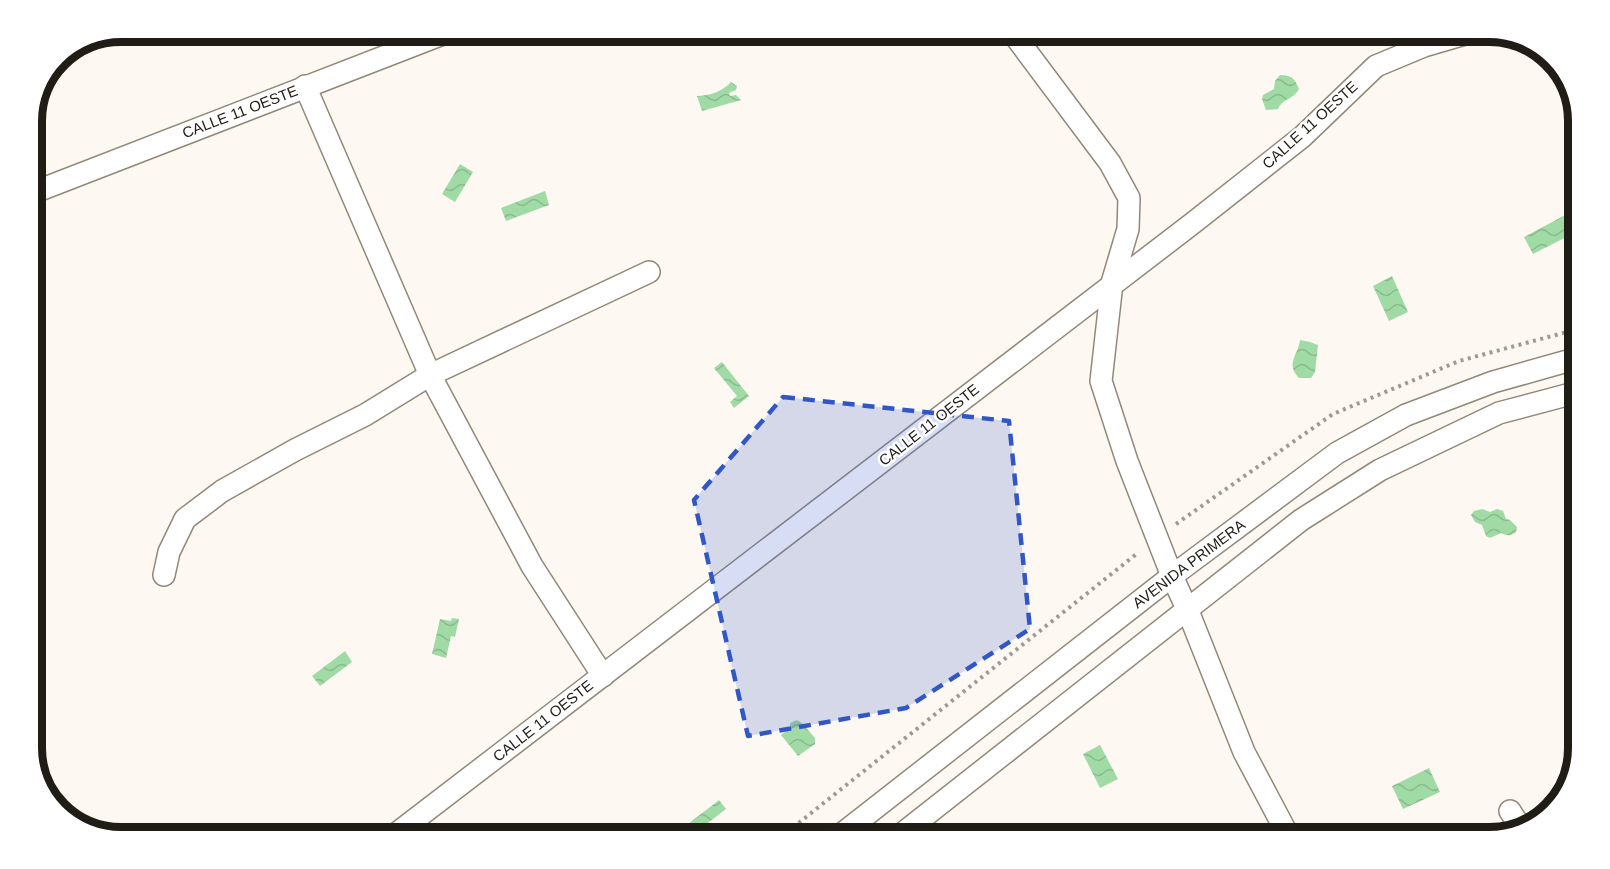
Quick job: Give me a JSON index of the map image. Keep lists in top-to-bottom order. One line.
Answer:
{"streets":{"street":["CALLE 11 OESTE","AVENIDA PRIMERA"]}}
